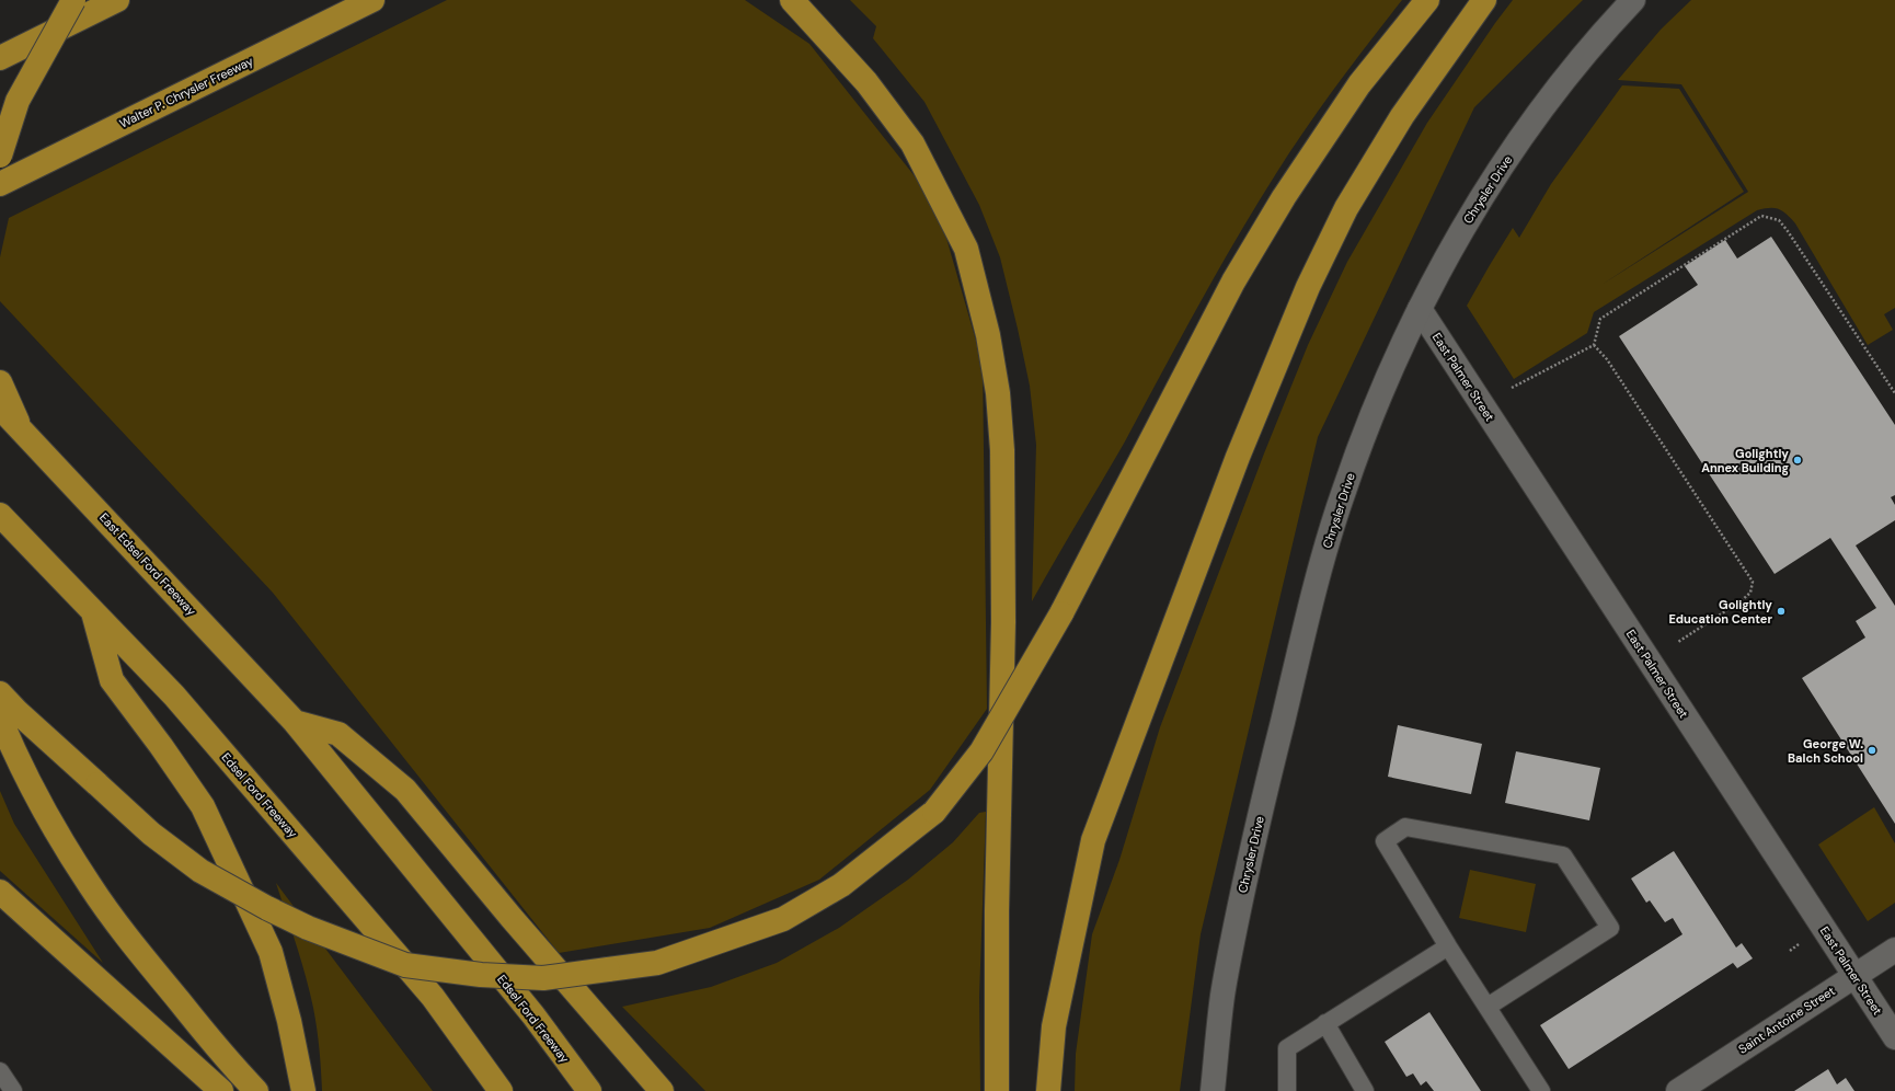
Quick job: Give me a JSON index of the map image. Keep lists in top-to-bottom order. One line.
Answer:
{"streets":{"highway":["Walter P. Chrysler Freeway","East Edsel Ford Freeway","Edsel Ford Freeway"],"street":["Chrysler Drive","East Palmer Street","Saint Antoine Street"]},"crossings":[["Chrysler Drive","East Palmer Street"],["East Palmer Street","Saint Antoine Street"],["East Edsel Ford Freeway","Edsel Ford Freeway"]],"places":["Golightly Annex Building","Golightly Education Center","George W. Balch School"]}
